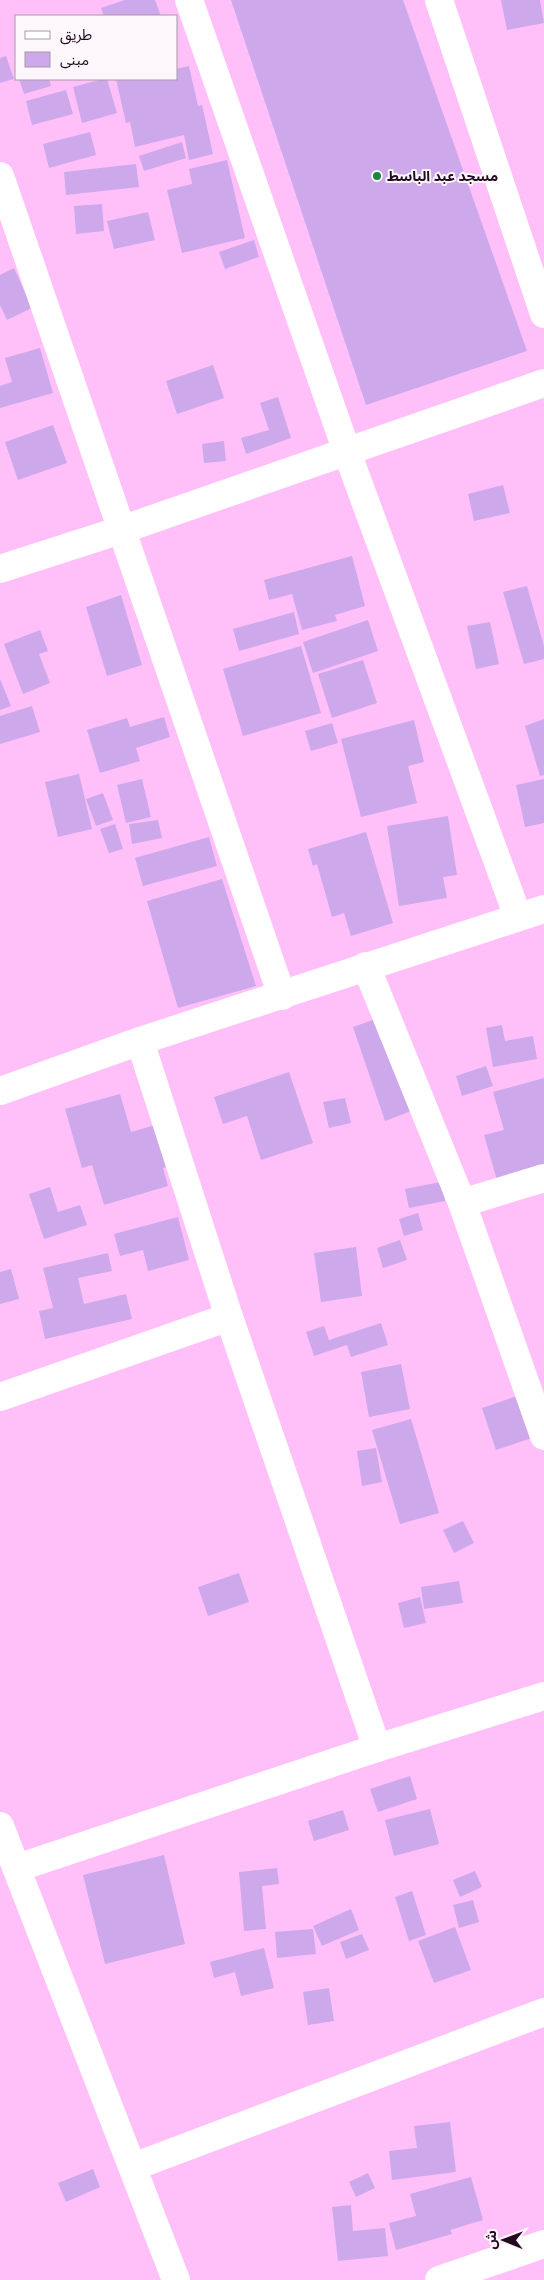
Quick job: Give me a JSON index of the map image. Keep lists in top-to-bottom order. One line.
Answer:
{"places":["مسجد عبد الباسط"],"legend":["طريق","مبنى"],"north":"left"}
